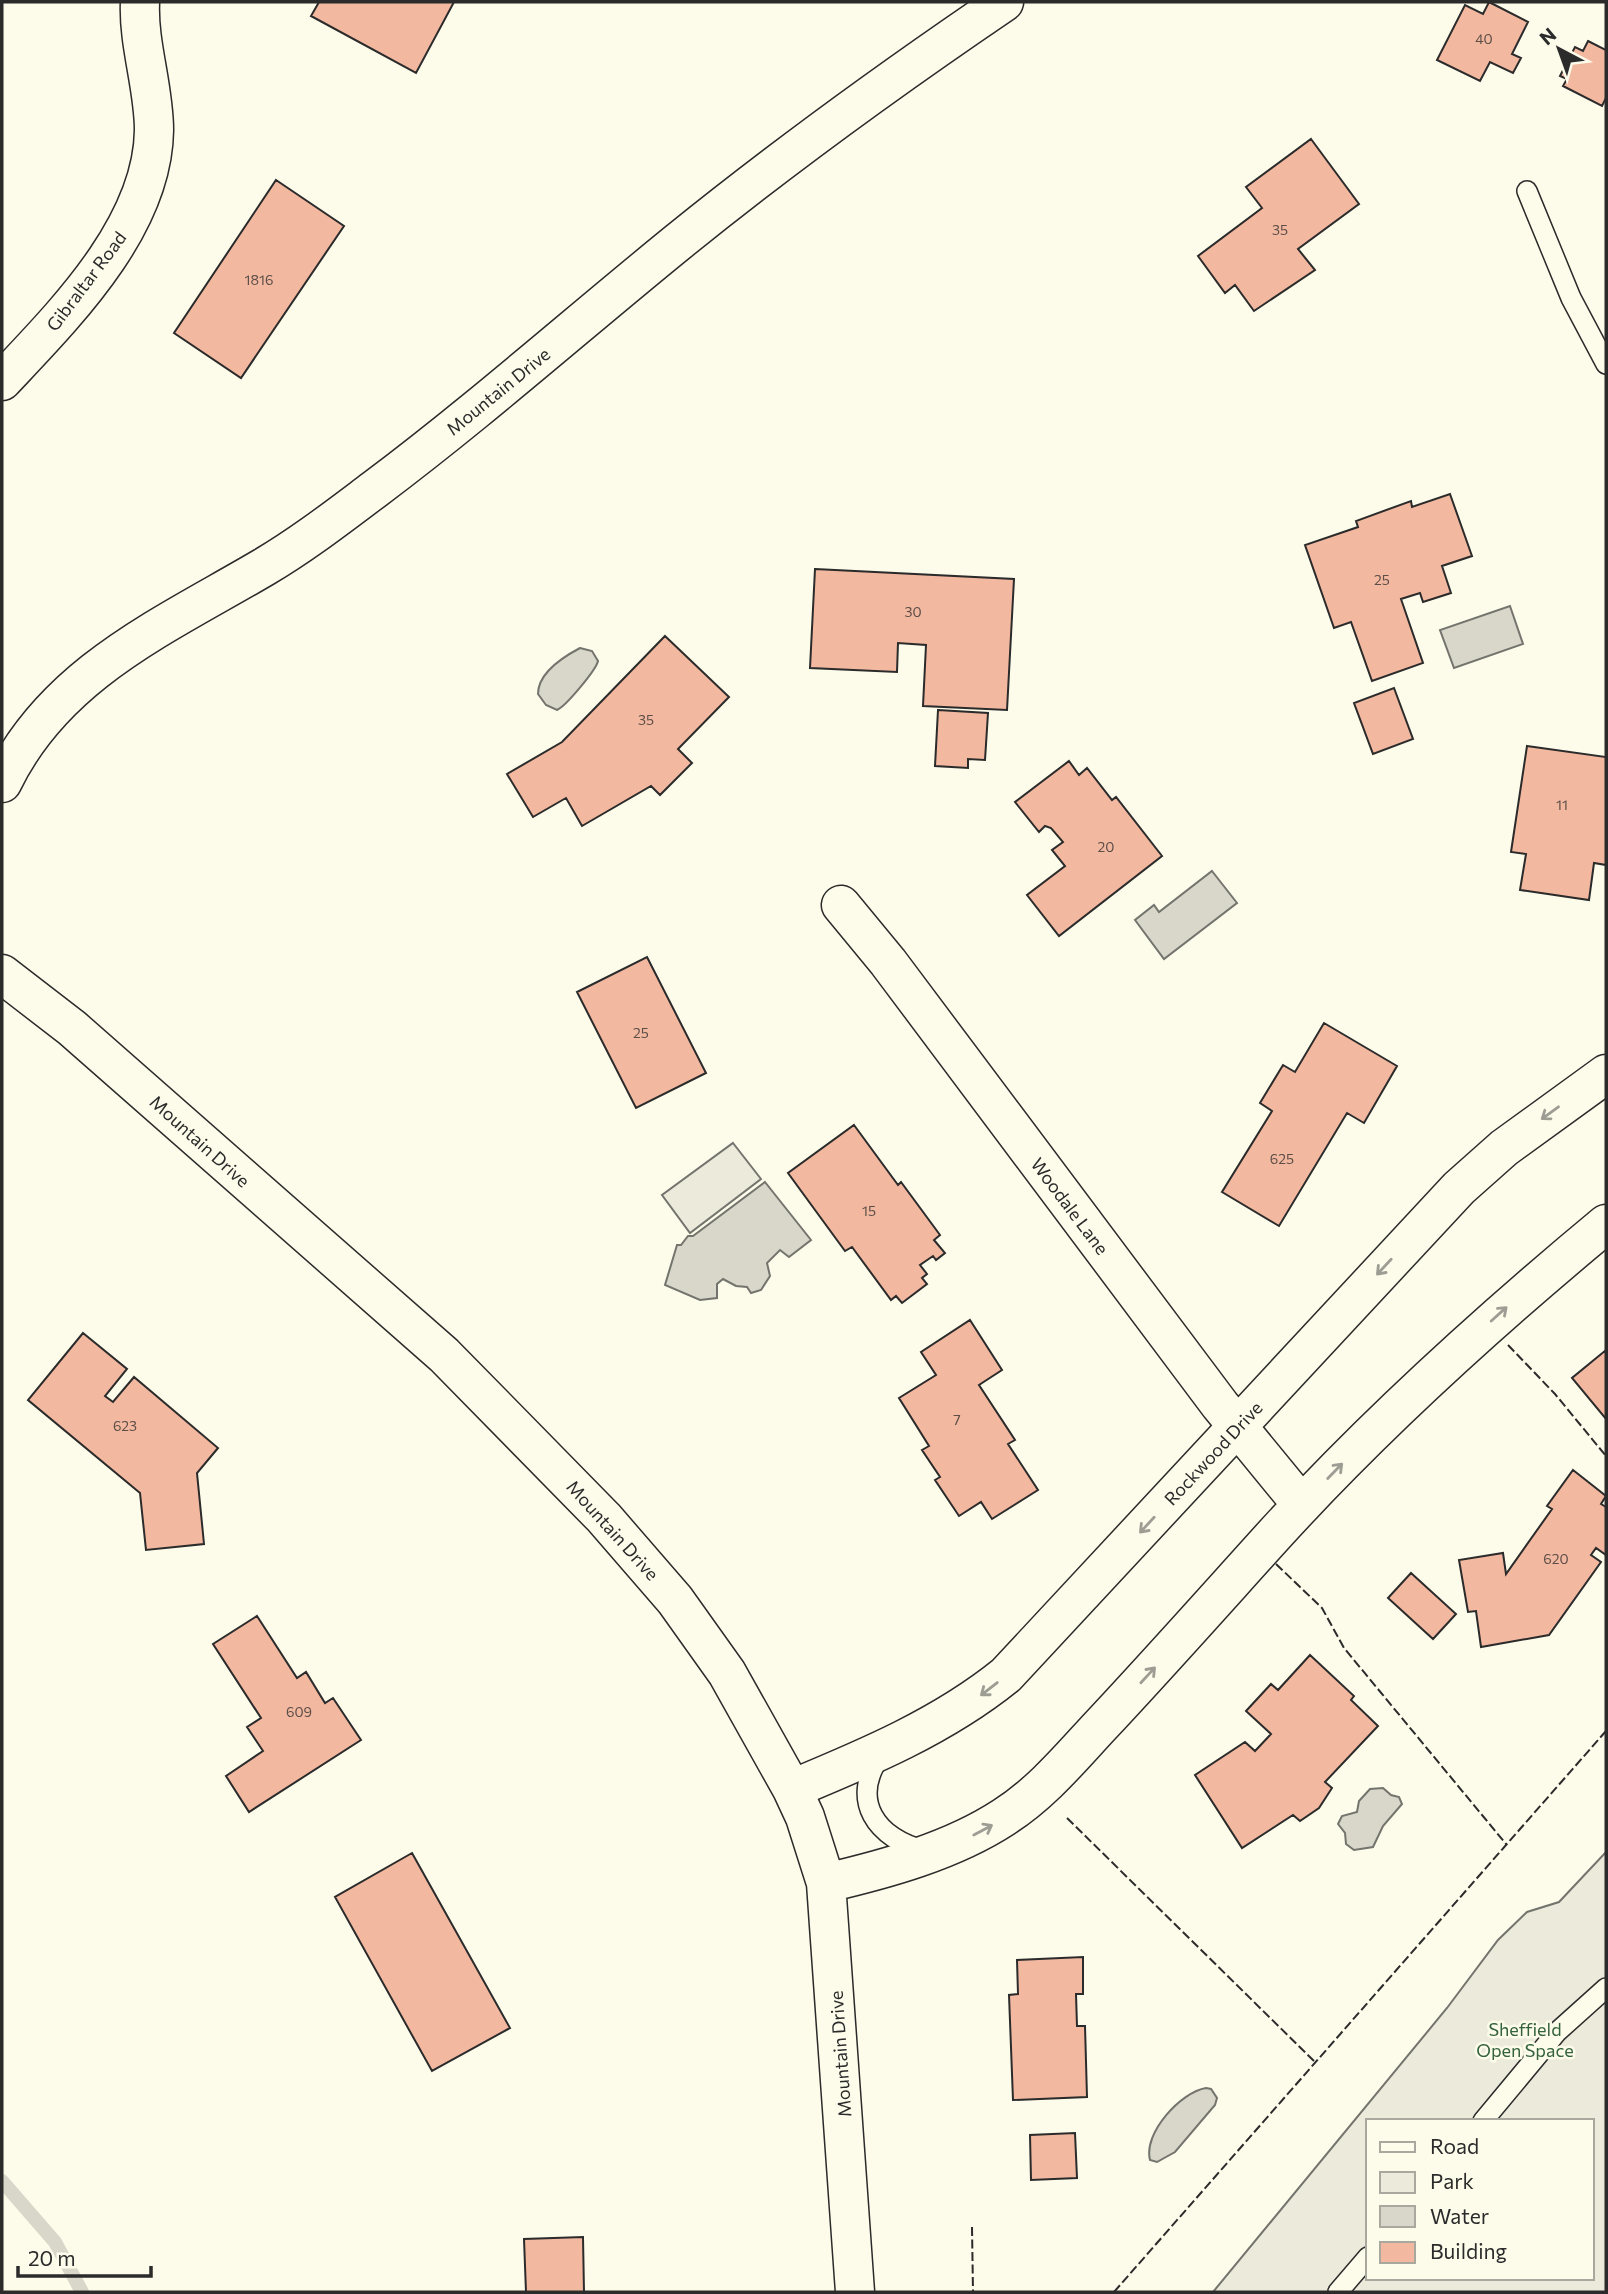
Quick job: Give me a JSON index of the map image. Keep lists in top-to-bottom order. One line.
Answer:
{"streets":{"street":["Gibraltar Road","Mountain Drive","Woodale Lane","Rockwood Drive"]},"crossings":[["Mountain Drive","Rockwood Drive"],["Woodale Lane","Rockwood Drive"]],"parks":["Sheffield Open Space"],"house_numbers":["40","35","1816","25","30","35","11","20","25","625","15","7","623","620","609"],"legend":["Road","Park","Water","Building"],"scale_bar":"20 m","north":"top left"}
